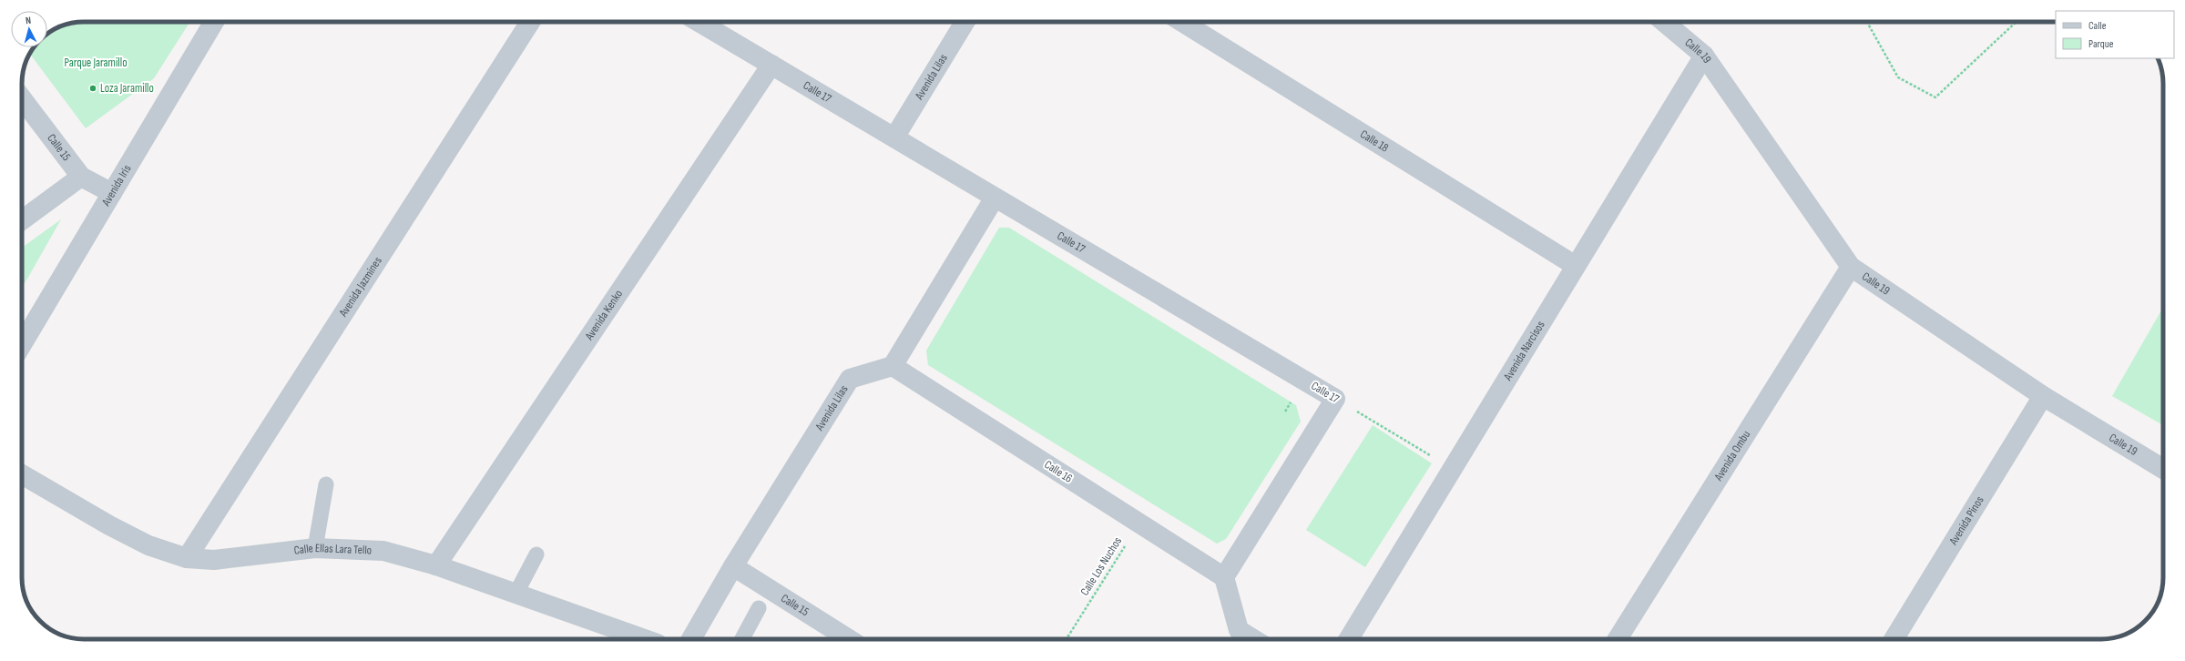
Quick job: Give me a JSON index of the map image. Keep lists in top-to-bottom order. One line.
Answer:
{"streets":{"street":["Calle 19","Avenida Lilas","Calle 17","Calle 18","Calle 15","Avenida Iris","Avenida Jazmines","Avenida Kenko","Avenida Narcisos","Avenida Ombu","Calle 16","Avenida Pinos","Calle Ellas Lara Tello"],"path":["Calle Los Nuchos"]},"crossings":[["Calle 19","Avenida Narcisos"],["Calle 19","Avenida Ombu"],["Calle 19","Avenida Pinos"],["Avenida Lilas","Calle 17"],["Avenida Lilas","Calle 15"],["Avenida Lilas","Calle 16"],["Calle 17","Avenida Kenko"],["Calle 17","Avenida Narcisos"],["Calle 18","Avenida Narcisos"],["Calle 15","Avenida Iris"],["Avenida Jazmines","Calle Ellas Lara Tello"],["Avenida Kenko","Calle Ellas Lara Tello"],["Calle 16","Calle Los Nuchos"]],"parks":["Parque Jaramillo"],"places":["Loza Jaramillo"],"legend":["Calle","Parque"],"north":"top"}
